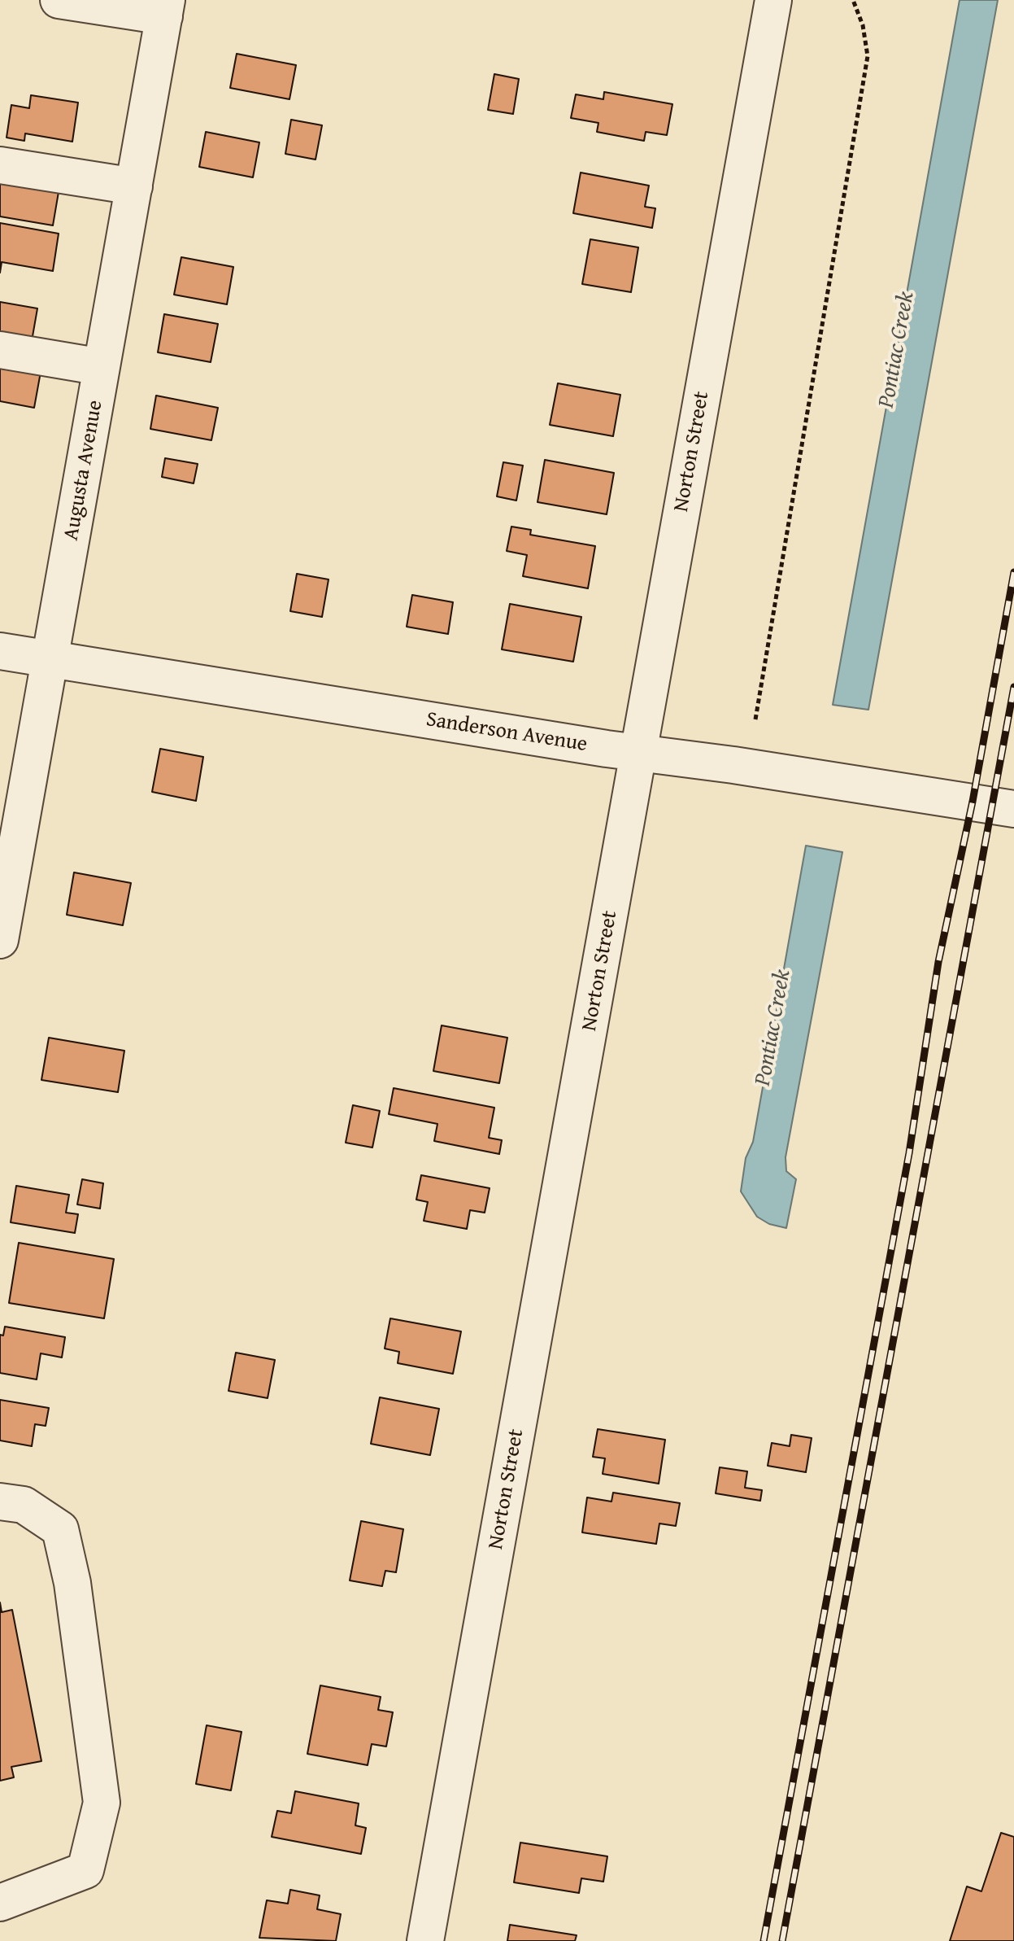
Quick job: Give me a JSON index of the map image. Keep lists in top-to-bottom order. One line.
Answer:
{"streets":{"street":["Norton Street","Augusta Avenue","Sanderson Avenue"]},"crossings":[["Norton Street","Sanderson Avenue"],["Augusta Avenue","Sanderson Avenue"]],"water":["Pontiac Creek"]}
